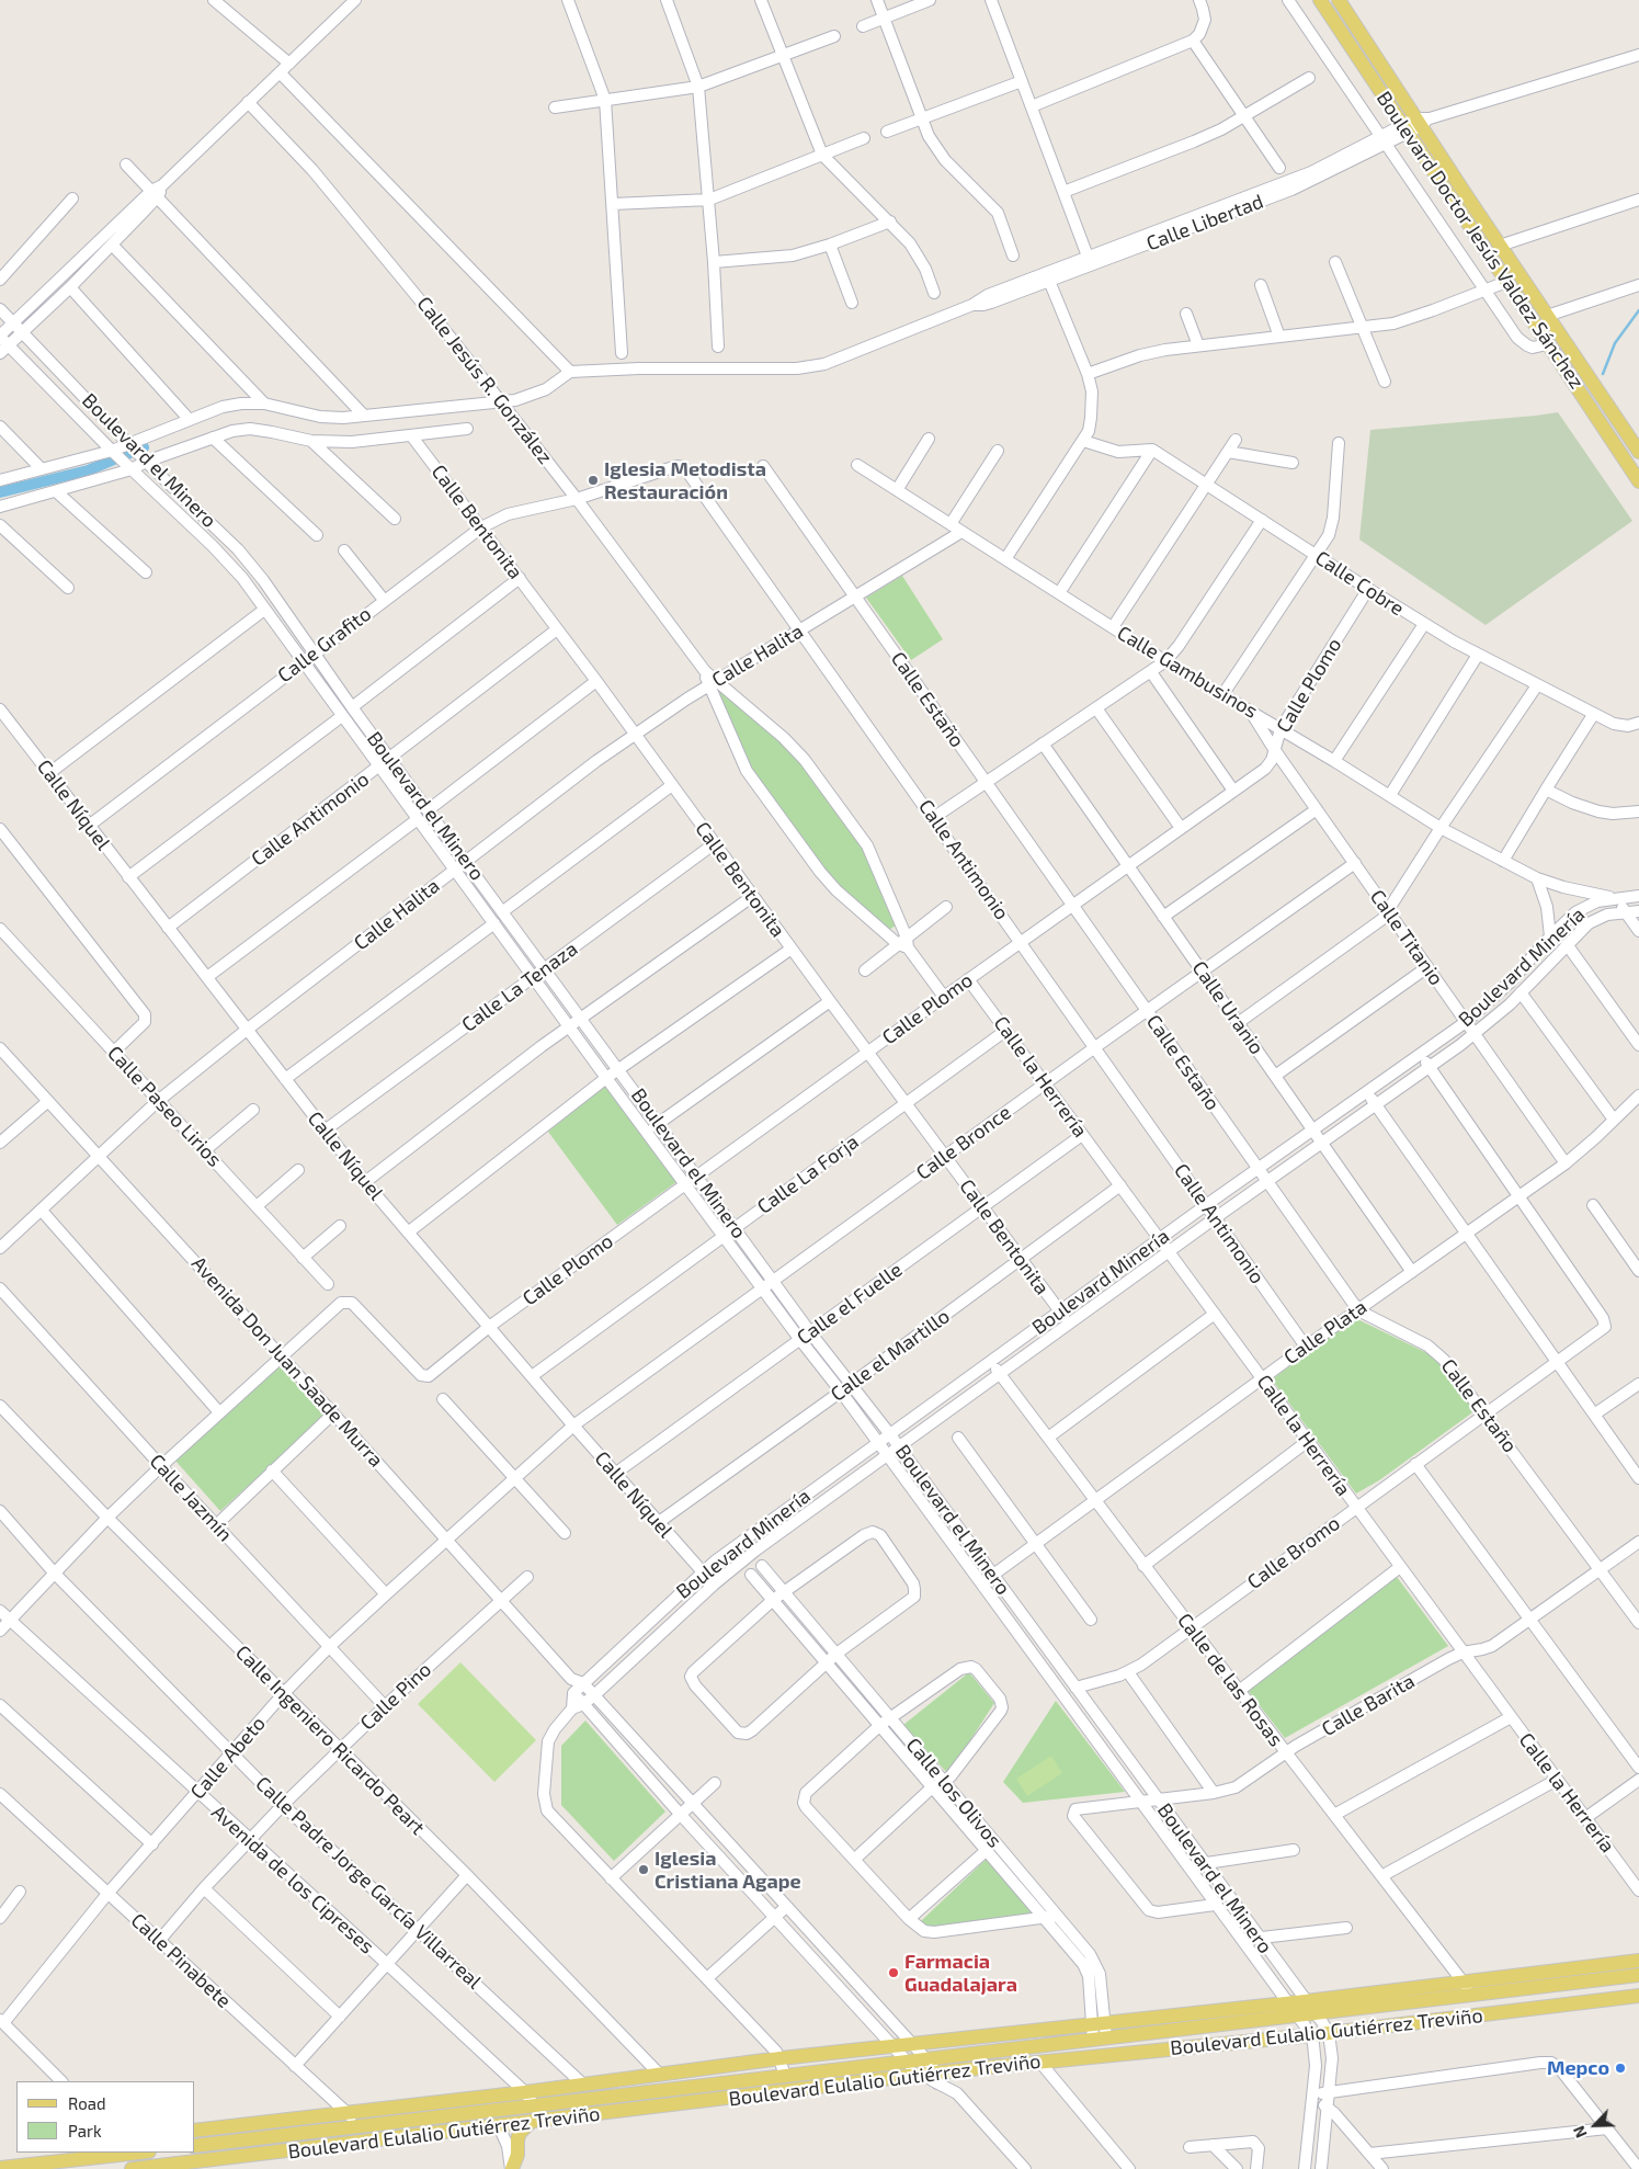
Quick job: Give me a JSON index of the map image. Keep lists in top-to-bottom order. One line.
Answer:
{"streets":{"main road":["Boulevard Doctor Jesús Valdez Sánchez","Boulevard Eulalio Gutiérrez Treviño"],"street":["Calle Libertad","Calle Jesús R. González","Boulevard el Minero","Calle Bentonita","Calle Cobre","Calle Grafito","Calle Halita","Calle Gambusinos","Calle Plomo","Calle Estaño","Calle Níquel","Calle Antimonio","Calle Titanio","Boulevard Minería","Calle La Tenaza","Calle Uranio","Calle la Herrería","Calle Paseo Lirios","Calle Bronce","Calle La Forja","Calle el Fuelle","Calle Plata","Calle el Martillo","Avenida Don Juan Saade Murra","Calle Jazmín","Calle Bromo","Calle de las Rosas","Calle Pino","Calle Barita","Calle Ingeniero Ricardo Peart","Calle Abeto","Calle los Olivos","Avenida de los Cipreses","Calle Padre Jorge García Villarreal","Calle Pinabete"]},"crossings":[["Calle Libertad","Boulevard Doctor Jesús Valdez Sánchez"],["Calle Jesús R. González","Calle Grafito"],["Calle Jesús R. González","Calle Halita"],["Calle Jesús R. González","Calle Plomo"],["Calle Jesús R. González","Calle Antimonio"],["Boulevard el Minero","Calle Grafito"],["Boulevard el Minero","Calle Halita"],["Boulevard el Minero","Calle Plomo"],["Boulevard el Minero","Calle Antimonio"],["Boulevard el Minero","Boulevard Minería"],["Boulevard el Minero","Calle La Tenaza"],["Boulevard el Minero","Calle Bronce"],["Boulevard el Minero","Calle La Forja"],["Boulevard el Minero","Calle el Fuelle"],["Boulevard el Minero","Calle Plata"],["Boulevard el Minero","Calle el Martillo"],["Boulevard el Minero","Calle Bromo"],["Boulevard el Minero","Calle Barita"],["Boulevard el Minero","Boulevard Eulalio Gutiérrez Treviño"],["Calle Bentonita","Calle Grafito"],["Calle Bentonita","Calle Halita"],["Calle Bentonita","Calle Plomo"],["Calle Bentonita","Calle Antimonio"],["Calle Bentonita","Boulevard Minería"],["Calle Bentonita","Calle La Tenaza"],["Calle Bentonita","Calle Bronce"],["Calle Bentonita","Calle La Forja"],["Calle Bentonita","Calle el Fuelle"],["Calle Bentonita","Calle el Martillo"],["Calle Cobre","Calle Plomo"],["Calle Grafito","Calle Níquel"],["Calle Grafito","Calle Antimonio"],["Calle Halita","Calle Gambusinos"],["Calle Halita","Calle Estaño"],["Calle Halita","Calle Níquel"],["Calle Halita","Calle Antimonio"],["Calle Halita","Calle Paseo Lirios"],["Calle Halita","Avenida Don Juan Saade Murra"],["Calle Gambusinos","Calle Plomo"],["Calle Gambusinos","Calle Titanio"],["Calle Gambusinos","Boulevard Minería"],["Calle Plomo","Calle Estaño"],["Calle Plomo","Calle Níquel"],["Calle Plomo","Calle Antimonio"],["Calle Plomo","Calle Titanio"],["Calle Plomo","Calle Uranio"],["Calle Plomo","Calle la Herrería"],["Calle Plomo","Avenida Don Juan Saade Murra"],["Calle Estaño","Boulevard Minería"],["Calle Estaño","Calle Bronce"],["Calle Estaño","Calle Plata"],["Calle Estaño","Calle Bromo"],["Calle Estaño","Calle Barita"],["Calle Níquel","Calle Antimonio"],["Calle Níquel","Boulevard Minería"],["Calle Níquel","Calle La Tenaza"],["Calle Níquel","Calle Bronce"],["Calle Níquel","Calle La Forja"],["Calle Níquel","Calle el Fuelle"],["Calle Níquel","Calle el Martillo"],["Calle Níquel","Calle Abeto"],["Calle Antimonio","Boulevard Minería"],["Calle Antimonio","Calle Bronce"],["Calle Antimonio","Calle Plata"],["Calle Titanio","Boulevard Minería"],["Calle Titanio","Calle Bronce"],["Calle Titanio","Calle Plata"],["Boulevard Minería","Calle Uranio"],["Boulevard Minería","Calle la Herrería"],["Boulevard Minería","Avenida Don Juan Saade Murra"],["Boulevard Minería","Calle de las Rosas"],["Boulevard Minería","Boulevard Eulalio Gutiérrez Treviño"],["Calle Uranio","Calle Bronce"],["Calle Uranio","Calle Plata"],["Calle la Herrería","Calle Bronce"],["Calle la Herrería","Calle La Forja"],["Calle la Herrería","Calle el Fuelle"],["Calle la Herrería","Calle Plata"],["Calle la Herrería","Calle el Martillo"],["Calle la Herrería","Calle Bromo"],["Calle la Herrería","Calle Barita"],["Calle Bronce","Calle Abeto"],["Calle Plata","Calle Bromo"],["Calle Plata","Calle de las Rosas"],["Avenida Don Juan Saade Murra","Calle Pino"],["Avenida Don Juan Saade Murra","Calle Abeto"],["Avenida Don Juan Saade Murra","Boulevard Eulalio Gutiérrez Treviño"],["Calle Jazmín","Calle Pino"],["Calle Jazmín","Calle Abeto"],["Calle Bromo","Calle de las Rosas"],["Calle de las Rosas","Calle Barita"],["Calle de las Rosas","Boulevard Eulalio Gutiérrez Treviño"],["Calle Pino","Calle Ingeniero Ricardo Peart"],["Calle Pino","Avenida de los Cipreses"],["Calle Pino","Calle Padre Jorge García Villarreal"],["Calle Pino","Calle Pinabete"],["Calle Ingeniero Ricardo Peart","Calle Abeto"],["Calle Ingeniero Ricardo Peart","Boulevard Eulalio Gutiérrez Treviño"],["Calle Abeto","Avenida de los Cipreses"],["Calle Abeto","Calle Padre Jorge García Villarreal"],["Calle Abeto","Calle Pinabete"],["Calle los Olivos","Boulevard Eulalio Gutiérrez Treviño"],["Avenida de los Cipreses","Boulevard Eulalio Gutiérrez Treviño"],["Calle Padre Jorge García Villarreal","Boulevard Eulalio Gutiérrez Treviño"],["Calle Pinabete","Boulevard Eulalio Gutiérrez Treviño"]],"places":["Iglesia Metodista Restauración","Iglesia Cristiana Agape","Farmacia Guadalajara","Mepco"],"legend":["Road","Park"],"north":"bottom left"}
